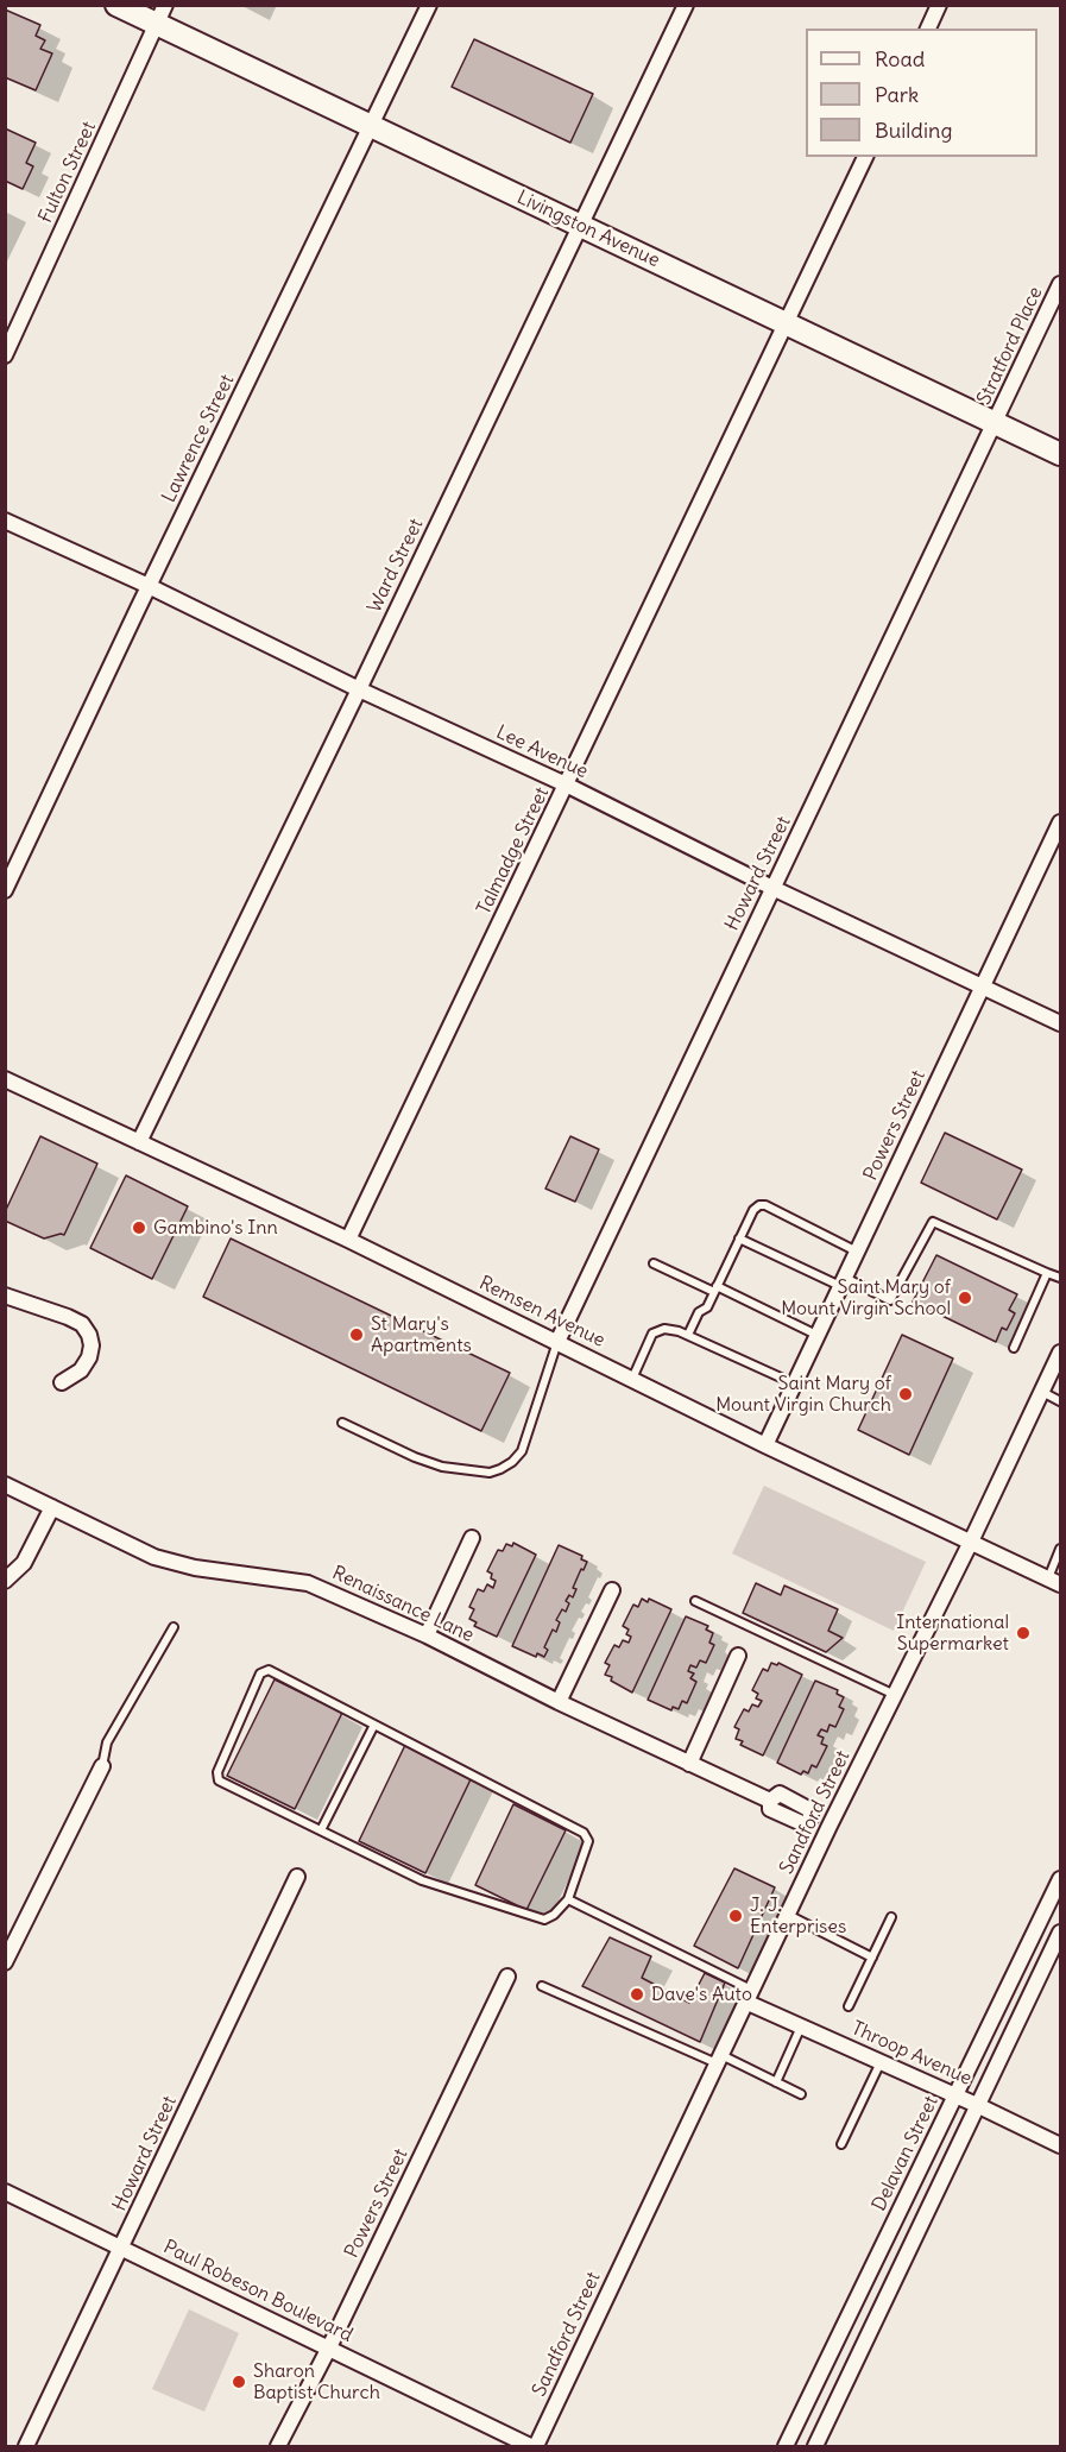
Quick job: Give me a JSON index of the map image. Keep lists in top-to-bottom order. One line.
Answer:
{"streets":{"main road":["Livingston Avenue"],"street":["Fulton Street","Stratford Place","Lawrence Street","Ward Street","Lee Avenue","Talmadge Street","Howard Street","Powers Street","Remsen Avenue","Renaissance Lane","Sandford Street","Throop Avenue","Delavan Street","Paul Robeson Boulevard"]},"crossings":[["Fulton Street","Livingston Avenue"],["Livingston Avenue","Stratford Place"],["Livingston Avenue","Lawrence Street"],["Livingston Avenue","Ward Street"],["Livingston Avenue","Talmadge Street"],["Livingston Avenue","Howard Street"],["Stratford Place","Howard Street"],["Lawrence Street","Lee Avenue"],["Ward Street","Lee Avenue"],["Ward Street","Remsen Avenue"],["Lee Avenue","Talmadge Street"],["Lee Avenue","Howard Street"],["Lee Avenue","Powers Street"],["Talmadge Street","Remsen Avenue"],["Howard Street","Remsen Avenue"],["Howard Street","Paul Robeson Boulevard"],["Powers Street","Remsen Avenue"],["Powers Street","Paul Robeson Boulevard"],["Remsen Avenue","Sandford Street"],["Renaissance Lane","Sandford Street"],["Sandford Street","Throop Avenue"],["Throop Avenue","Delavan Street"]],"places":["Gambino's Inn","Saint Mary of Mount Virgin School","St Mary's Apartments","Saint Mary of Mount Virgin Church","International Supermarket","J. J. Enterprises","Dave's Auto","Sharon Baptist Church"],"legend":["Road","Park","Building"]}
